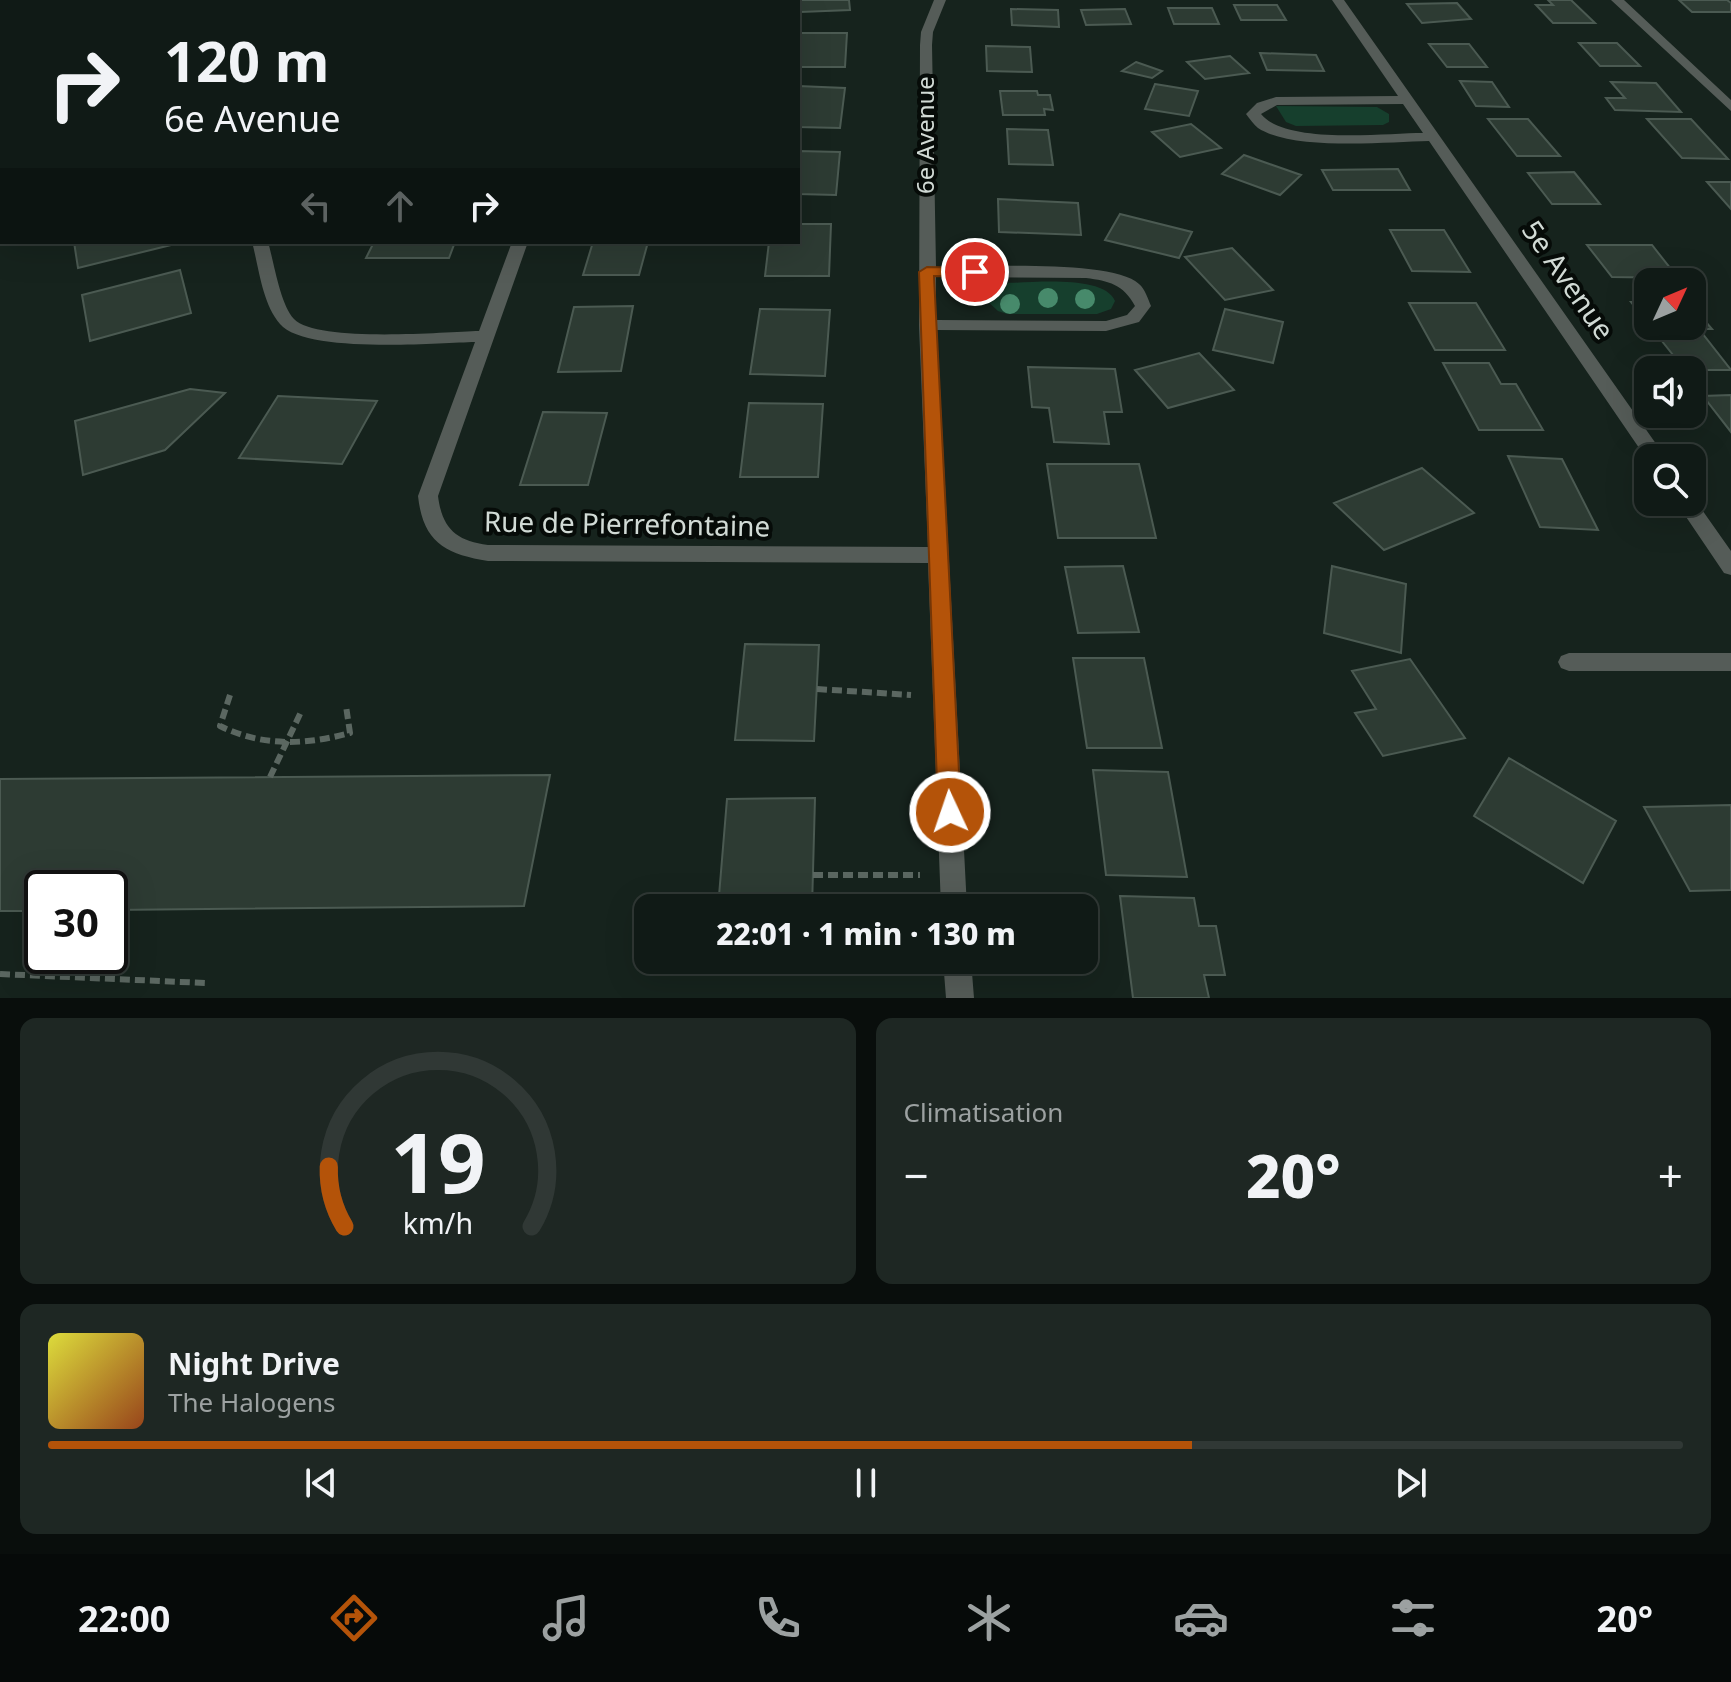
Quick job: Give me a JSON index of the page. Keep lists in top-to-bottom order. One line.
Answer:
{"streets":{"street":["6e Avenue","5e Avenue","Rue de Pierrefontaine"]},"crossings":[["6e Avenue","Rue de Pierrefontaine"]],"north":"top right","page":{"turn":["120 m","6e Avenue"],"limit":"30","trip":"22:01 · 1 min · 130 m","tile":"Climatisation","heat":["−","20°","+"],"song":["Night Drive","The Halogens"],"tabs":["22:00","20°"],"gauge":["19","km/h"]}}
